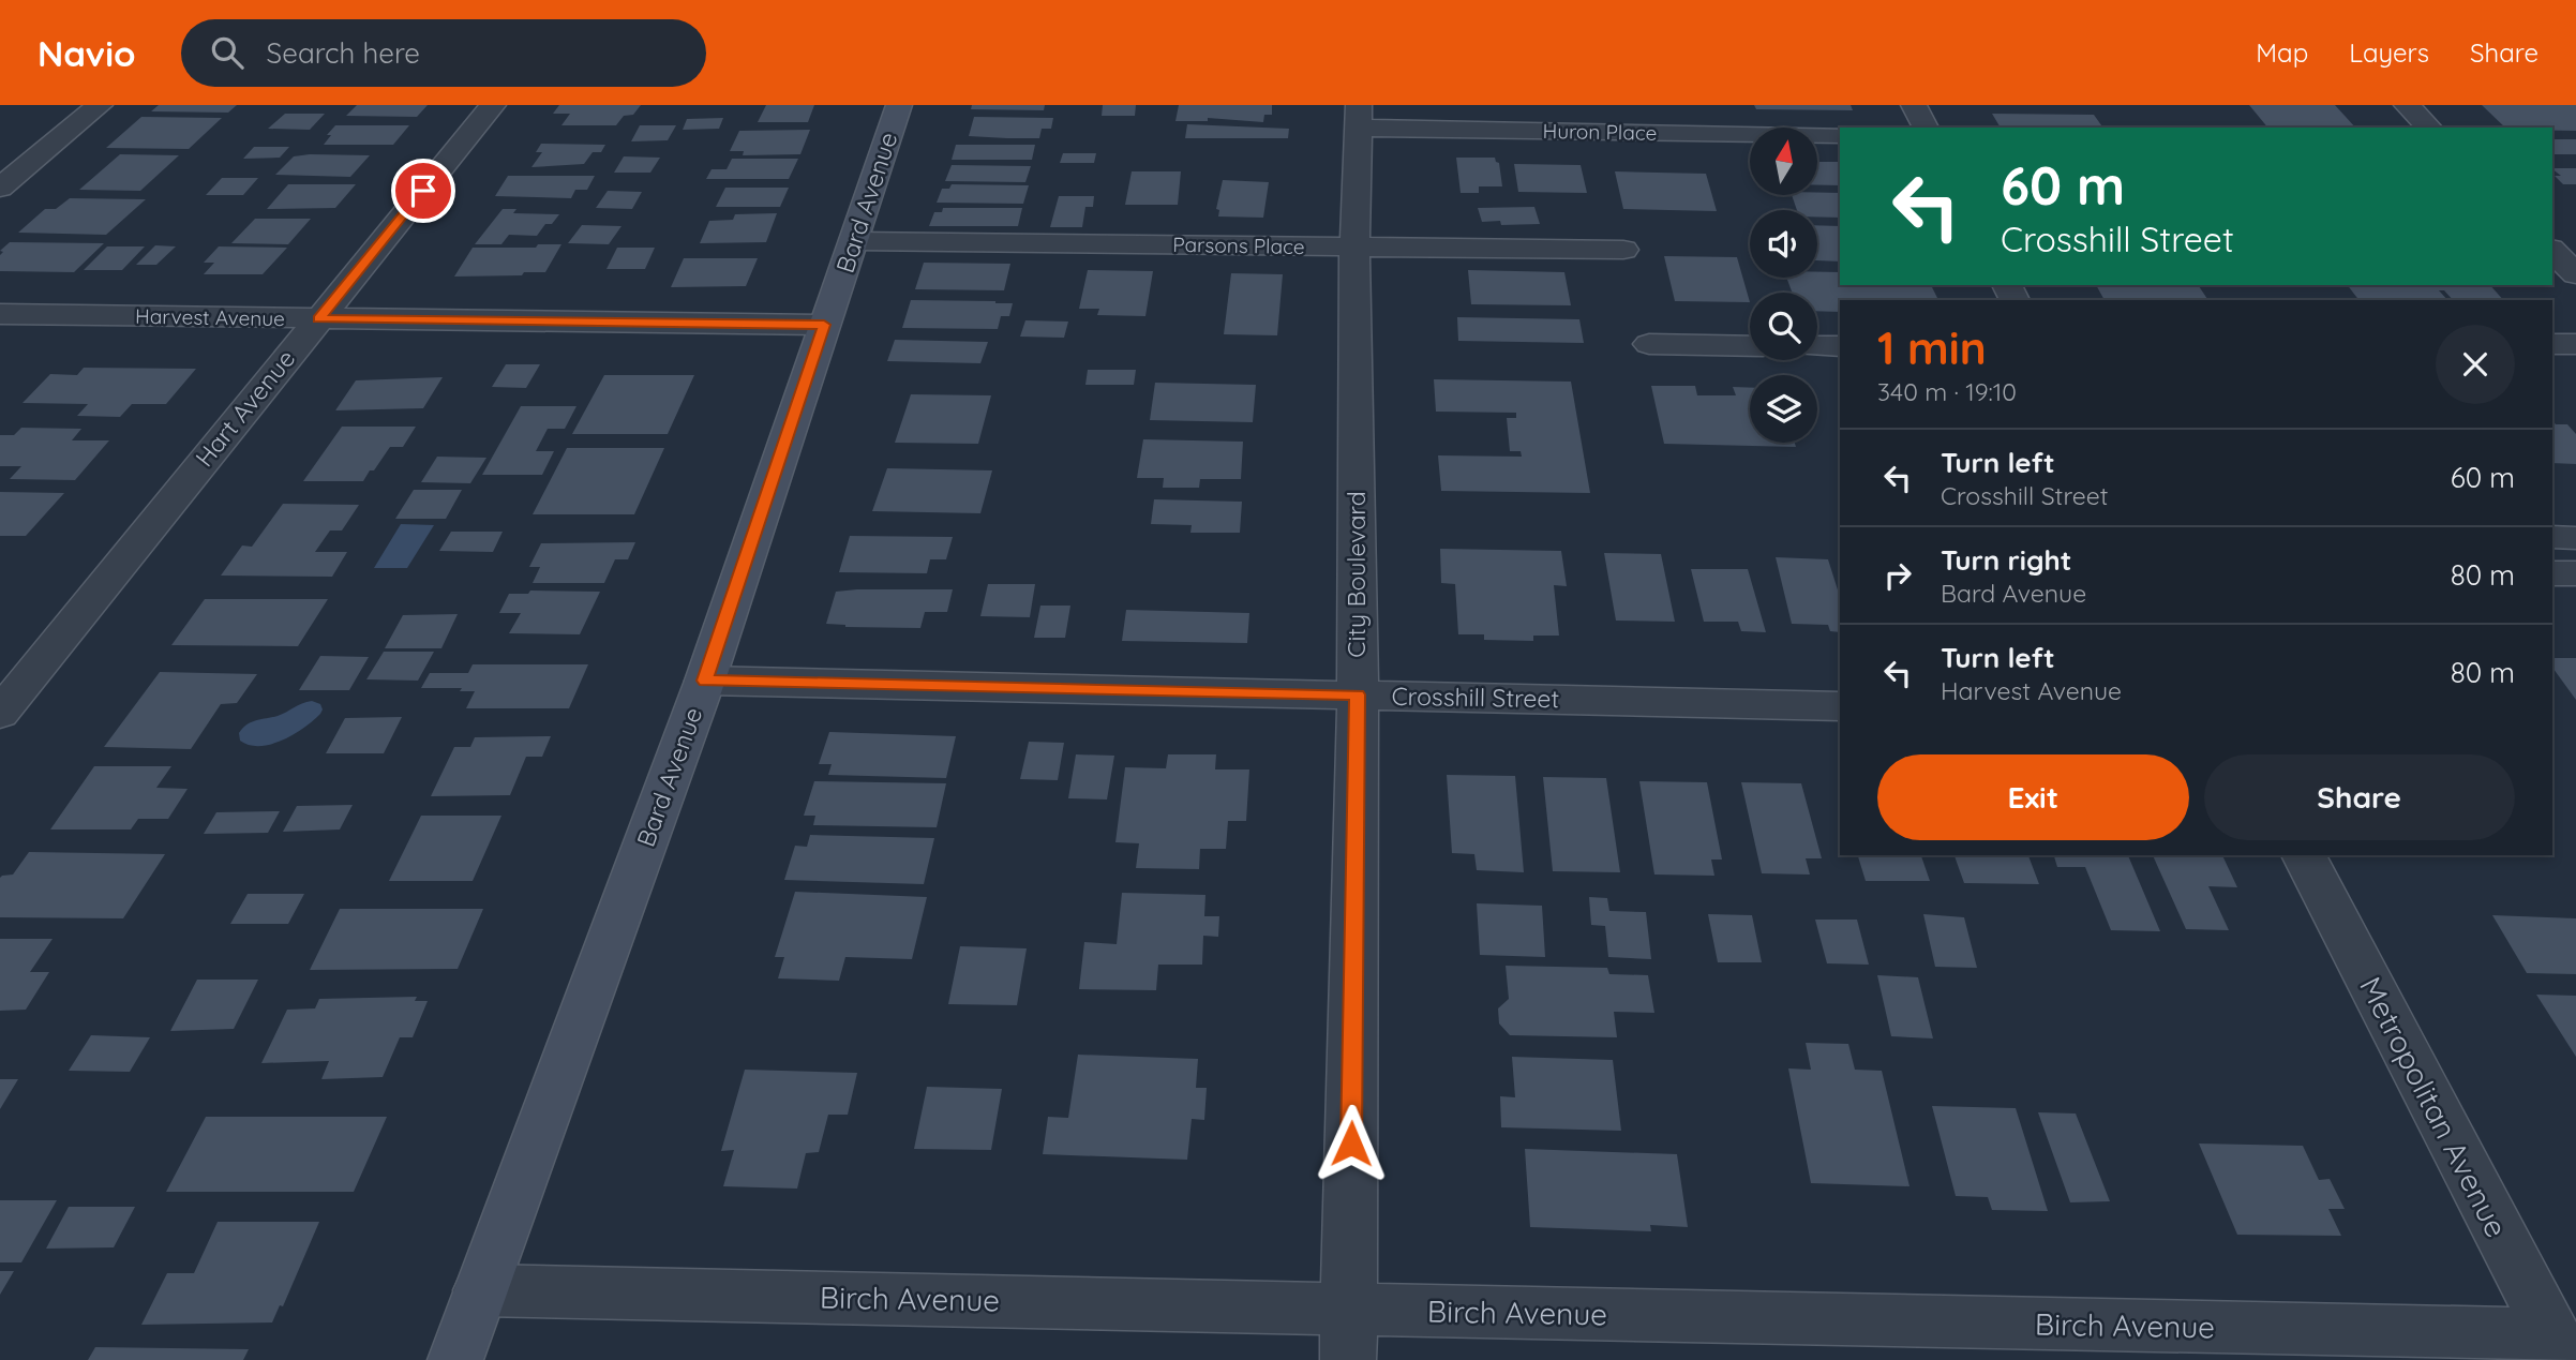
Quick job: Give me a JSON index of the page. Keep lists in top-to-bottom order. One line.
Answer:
{"streets":{"street":["Huron Place","Bard Avenue","Parsons Place","Harvest Avenue","Hart Avenue","City Boulevard","Crosshill Street","Metropolitan Avenue","Birch Avenue"]},"crossings":[["Huron Place","City Boulevard"],["Bard Avenue","Parsons Place"],["Bard Avenue","Harvest Avenue"],["Bard Avenue","Crosshill Street"],["Bard Avenue","Birch Avenue"],["Parsons Place","City Boulevard"],["Harvest Avenue","Hart Avenue"],["City Boulevard","Crosshill Street"],["City Boulevard","Birch Avenue"],["Metropolitan Avenue","Birch Avenue"]],"north":"top","page":{"header":"Navio","search":"Search here","nav":["Map","Layers","Share"],"turn":["60 m","Crosshill Street"],"heading":["1 min","340 m · 19:10"],"list":[{"name":"Turn left","note":"Crosshill Street","value":"60 m"},{"name":"Turn right","note":"Bard Avenue","value":"80 m"},{"name":"Turn left","note":"Harvest Avenue","value":"80 m"}],"buttons":["Exit","Share"]}}
